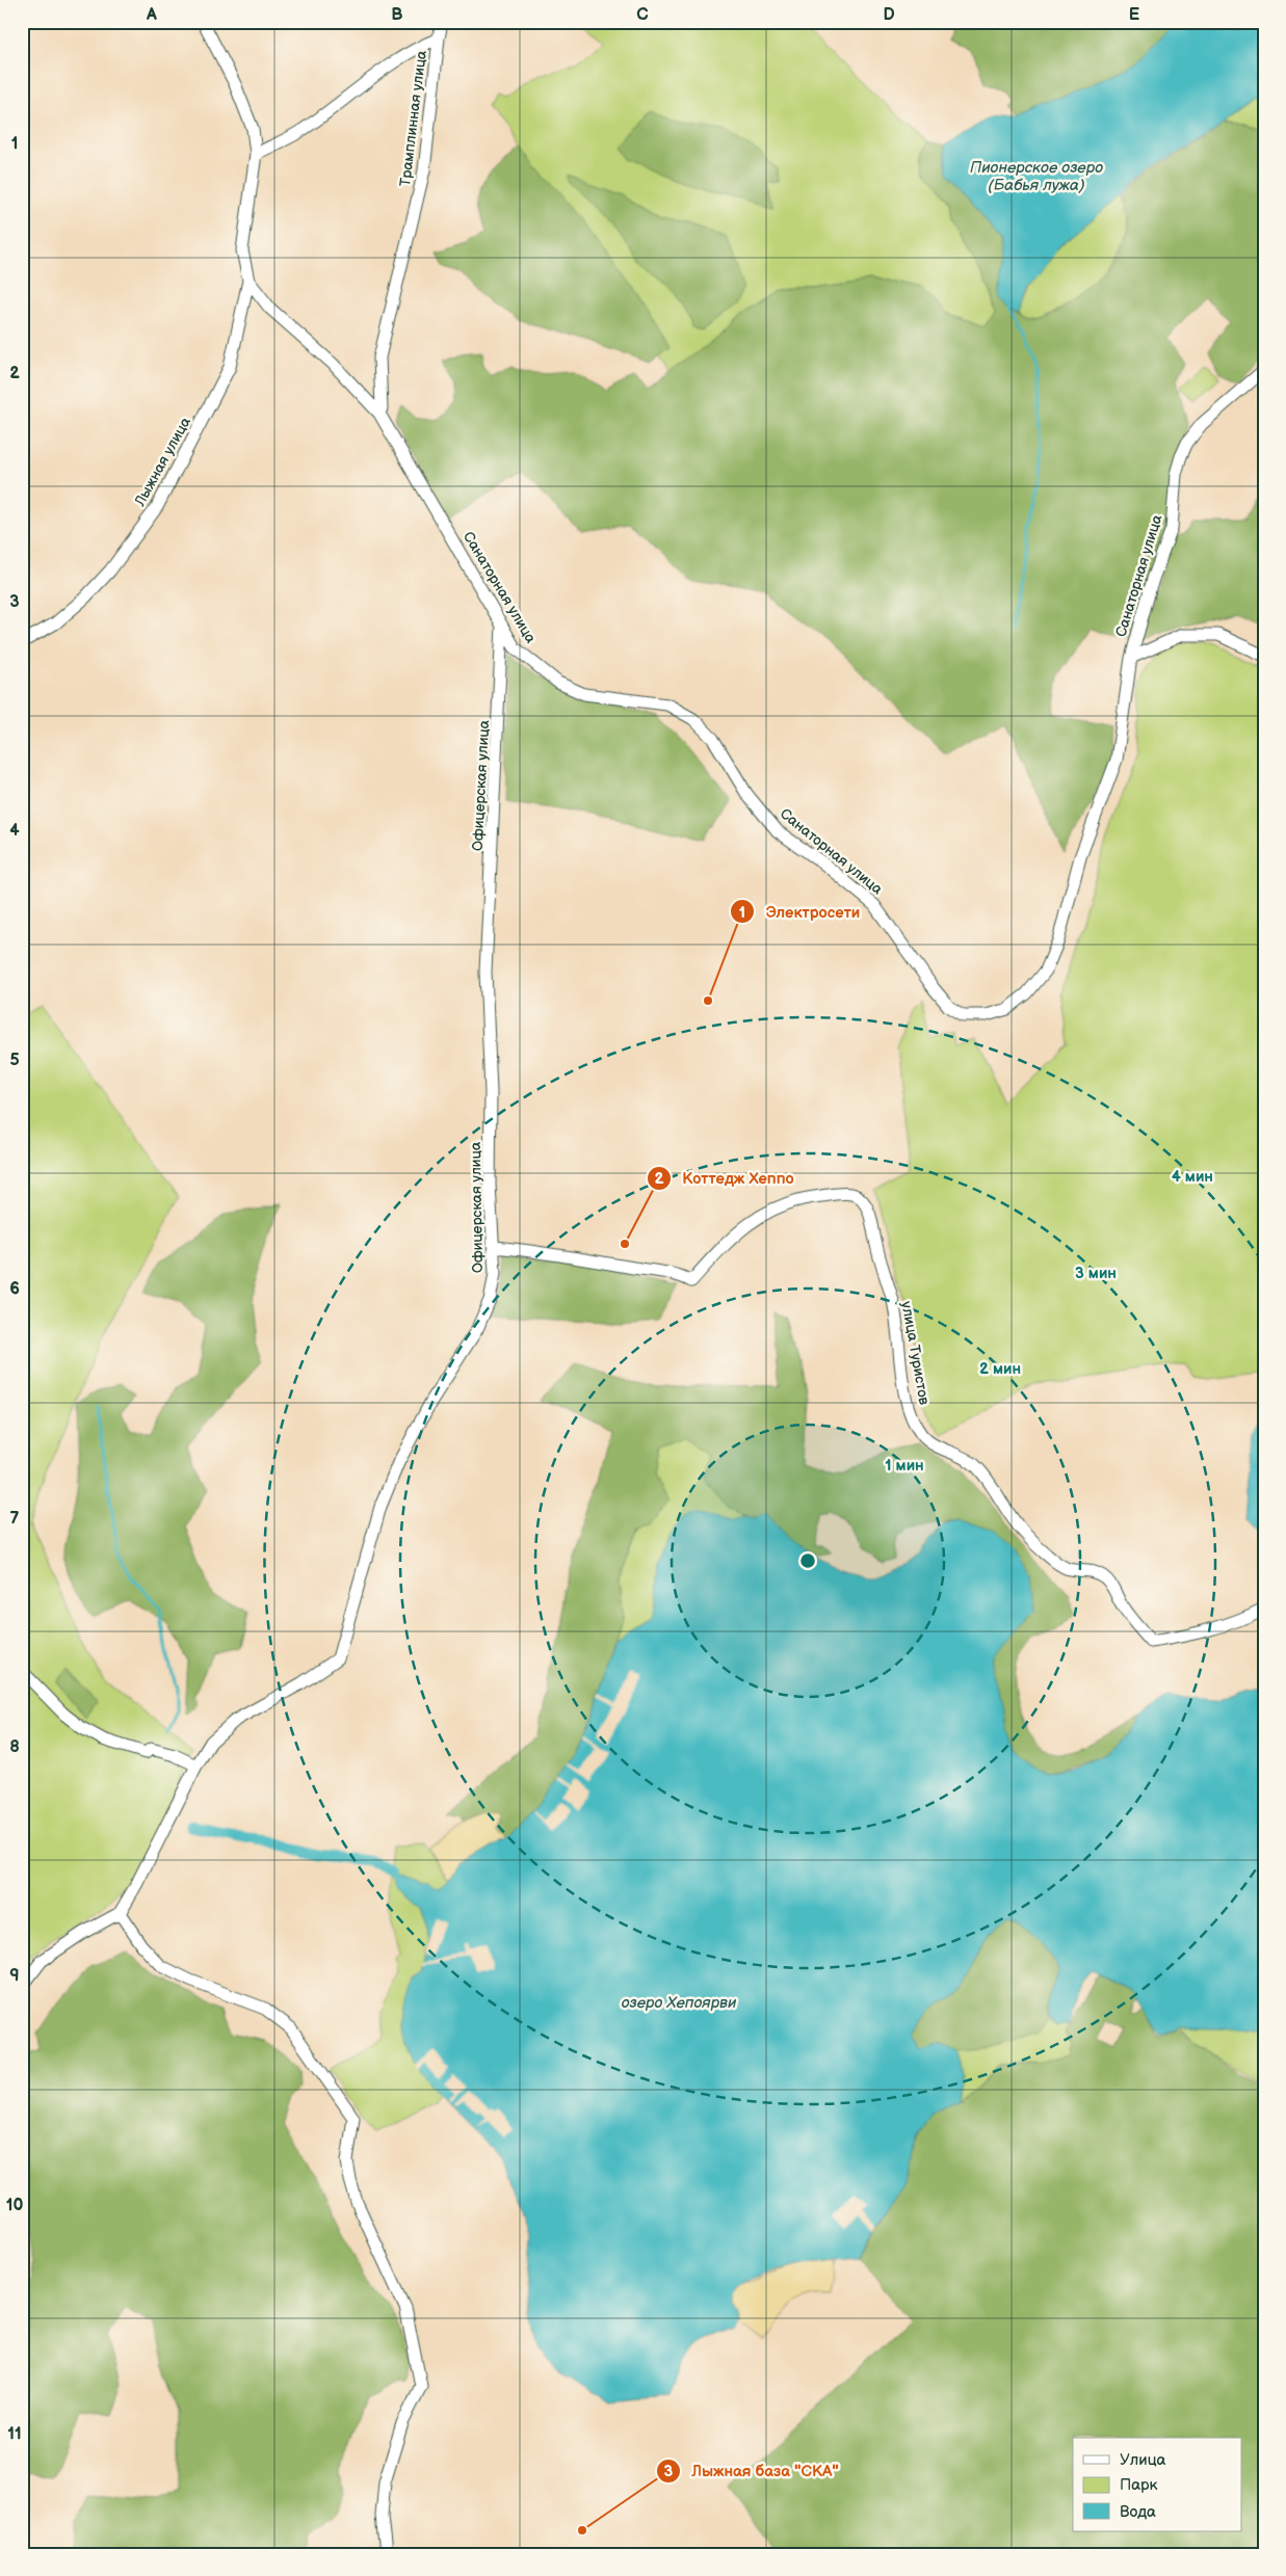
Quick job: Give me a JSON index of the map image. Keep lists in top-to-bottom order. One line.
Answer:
{"streets":{"street":["Трамплинная улица","Лыжная улица","Санаторная улица","Офицерская улица","улица Туристов"]},"crossings":[["Трамплинная улица","Санаторная улица"],["Лыжная улица","Санаторная улица"],["Санаторная улица","Офицерская улица"],["Офицерская улица","улица Туристов"]],"water":["Пионерское озеро (Бабья лужа)","озеро Хепоярви"],"places":["Электросети","Коттедж Хеппо","Лыжная база \"СКА\""],"legend":["Улица","Парк","Вода"],"grid":{"columns":["A","B","C","D","E"],"rows":["1","2","3","4","5","6","7","8","9","10","11"]},"rings":["4 мин","3 мин","2 мин","1 мин"]}
